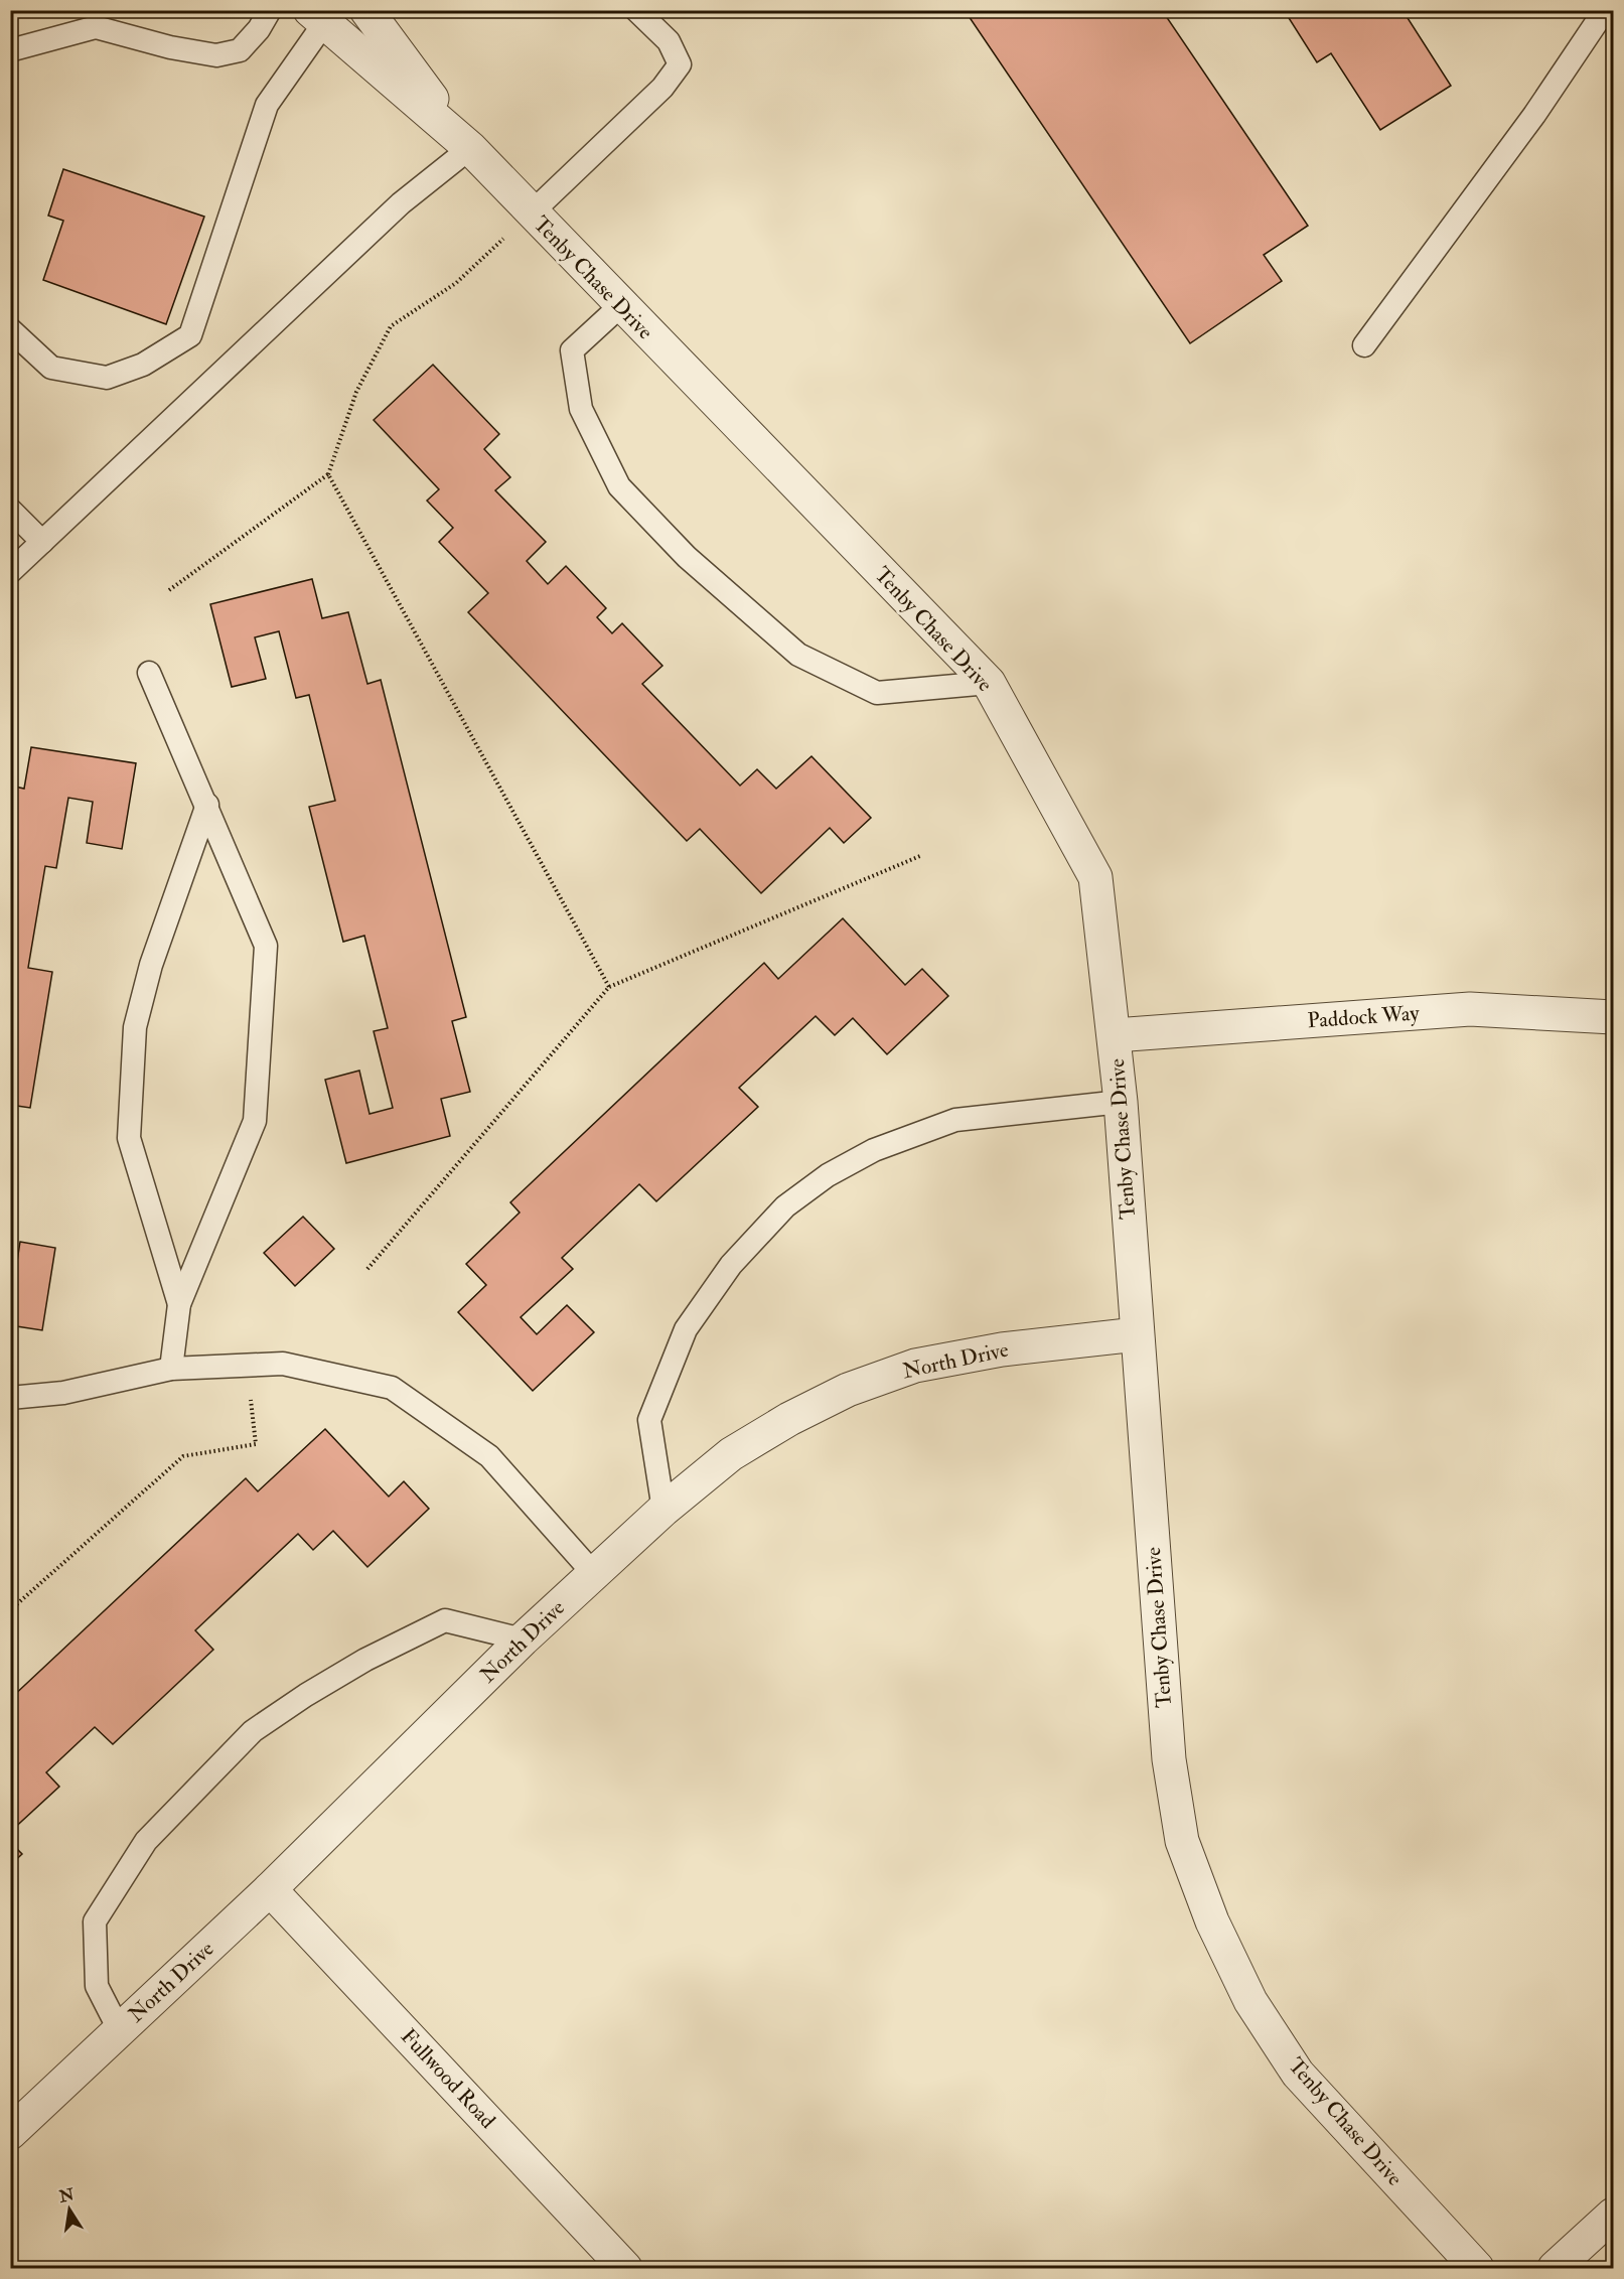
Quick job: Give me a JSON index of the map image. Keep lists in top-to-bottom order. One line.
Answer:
{"streets":{"street":["Tenby Chase Drive","Paddock Way","North Drive","Fullwood Road"]},"crossings":[["Tenby Chase Drive","Paddock Way"],["Tenby Chase Drive","North Drive"],["North Drive","Fullwood Road"]],"north":"top"}
